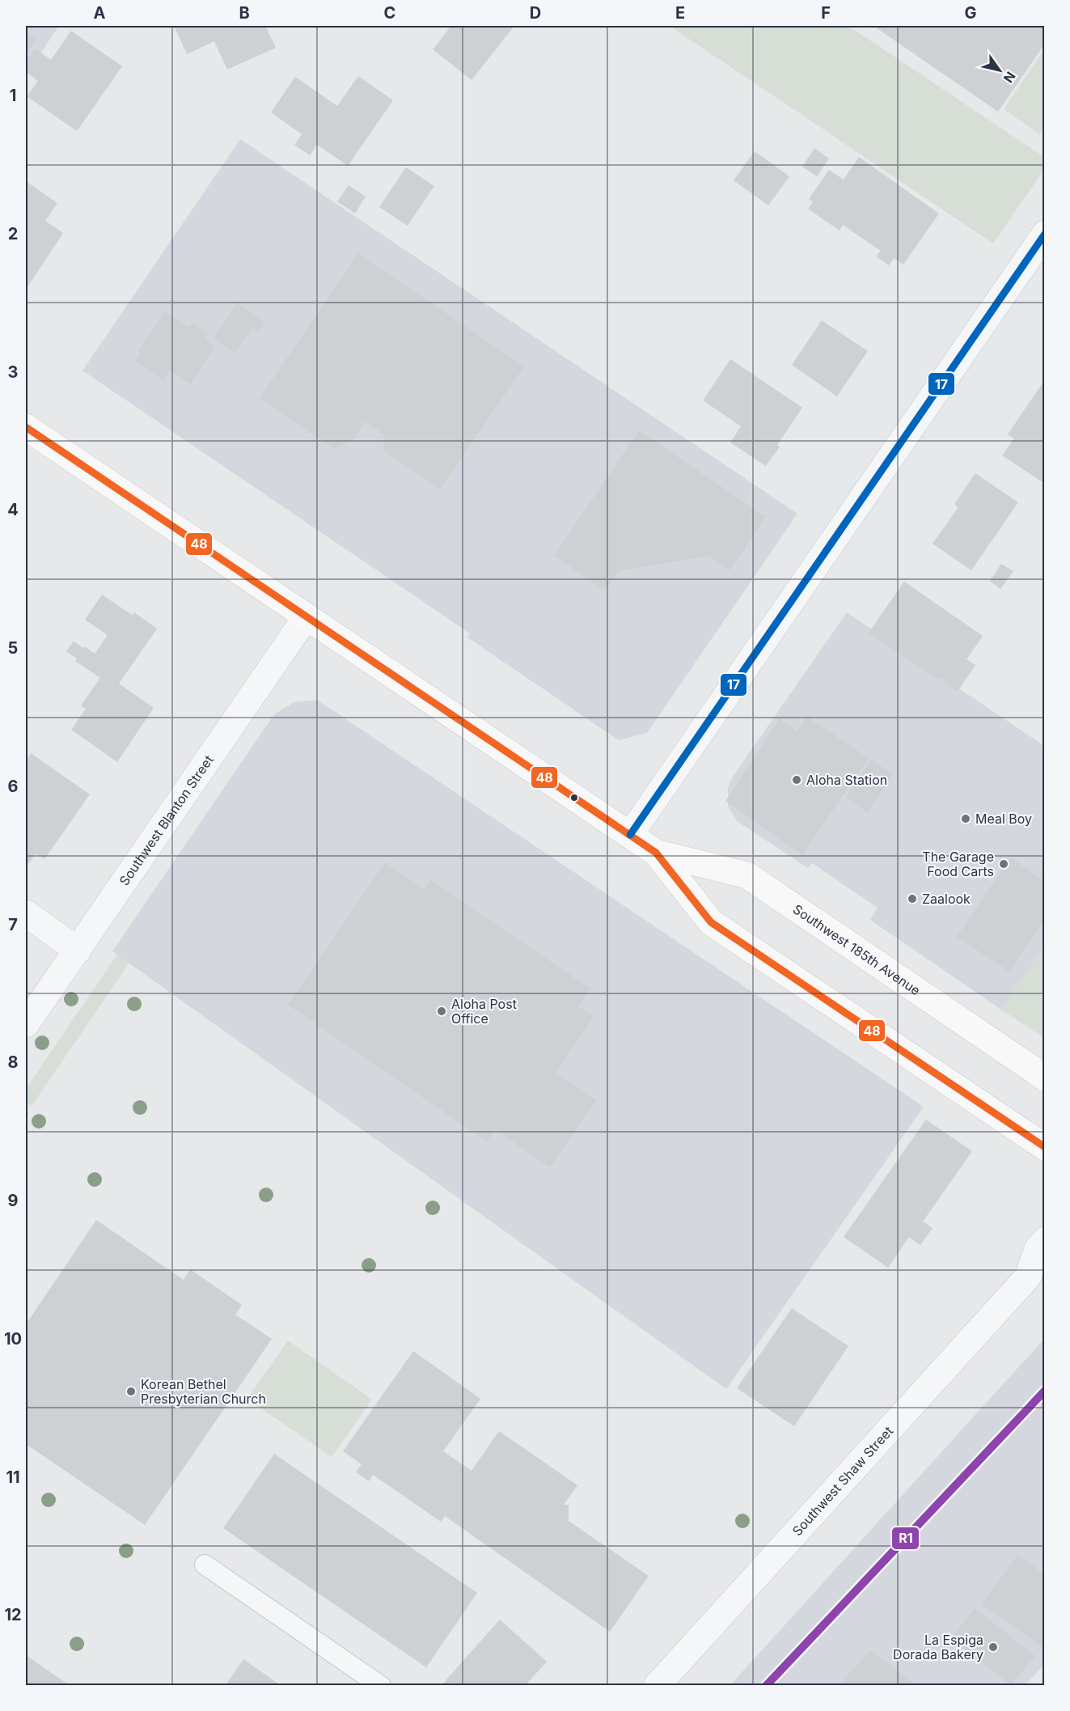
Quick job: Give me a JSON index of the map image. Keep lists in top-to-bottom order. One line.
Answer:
{"streets":{"main road":["Southwest 185th Avenue"],"street":["Southwest Blanton Street","Southwest Shaw Street"]},"crossings":[["Southwest Blanton Street","Southwest 185th Avenue"]],"places":["Aloha Station","Meal Boy","The Garage Food Carts","Zaalook","Aloha Post Office","Korean Bethel Presbyterian Church","La Espiga Dorada Bakery"],"lines":["transit line 17","transit line 48","transit line R1"],"north":"bottom right","grid":{"columns":["A","B","C","D","E","F","G"],"rows":["1","2","3","4","5","6","7","8","9","10","11","12"]}}
